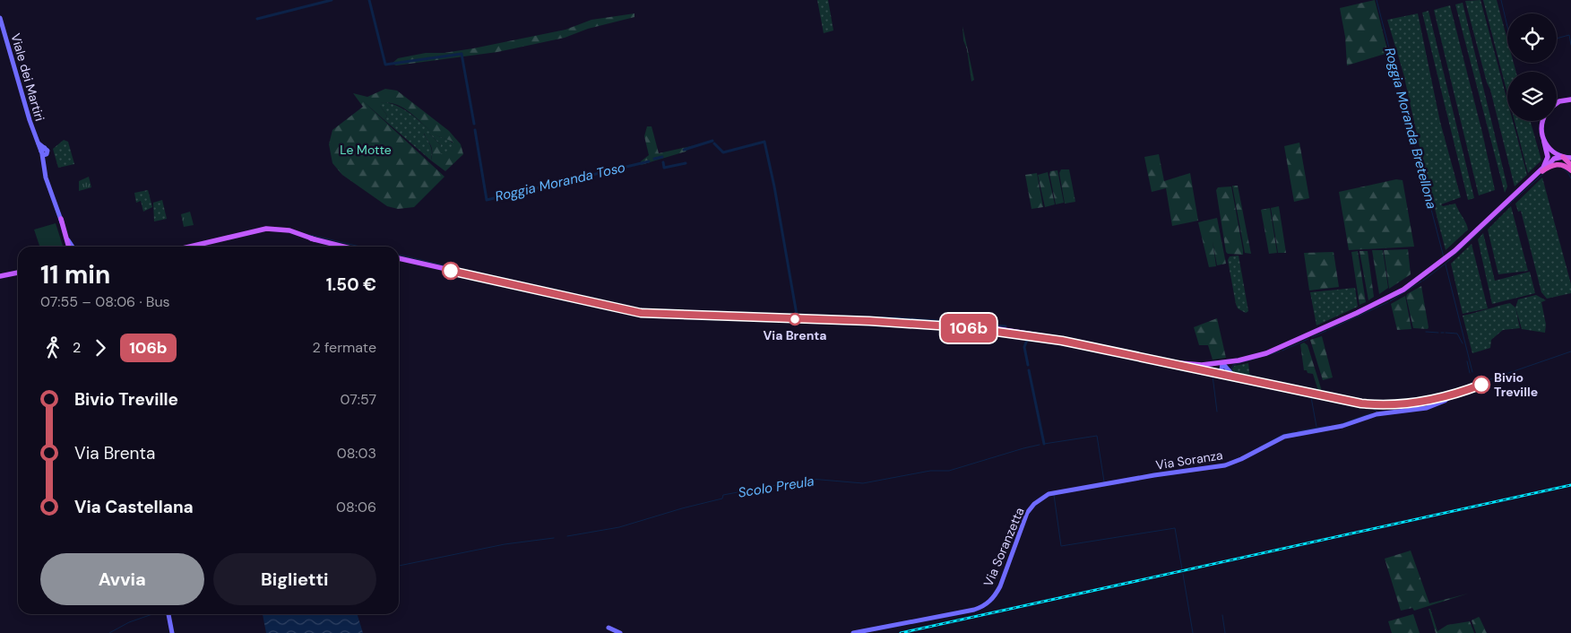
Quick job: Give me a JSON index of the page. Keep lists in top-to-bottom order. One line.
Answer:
{"streets":{"main road":["Viale dei Martiri","Via Soranza","Via Soranzetta"]},"crossings":[["Via Soranza","Via Soranzetta"]],"water":["Roggia Moranda Bretellona","Roggia Moranda Toso","Scolo Preula"],"parks":["Le Motte"],"places":["Via Brenta","Bivio Treville"],"lines":["bus line 106b"],"page":{"on_map":"106b","heading":["11 min","07:55 – 08:06 · Bus","1.50 €"],"legs":["2","106b","2 fermate"],"list":[{"name":"Bivio Treville","value":"07:57"},{"name":"Via Brenta","value":"08:03"},{"name":"Via Castellana","value":"08:06"}],"buttons":["Avvia","Biglietti"]}}
